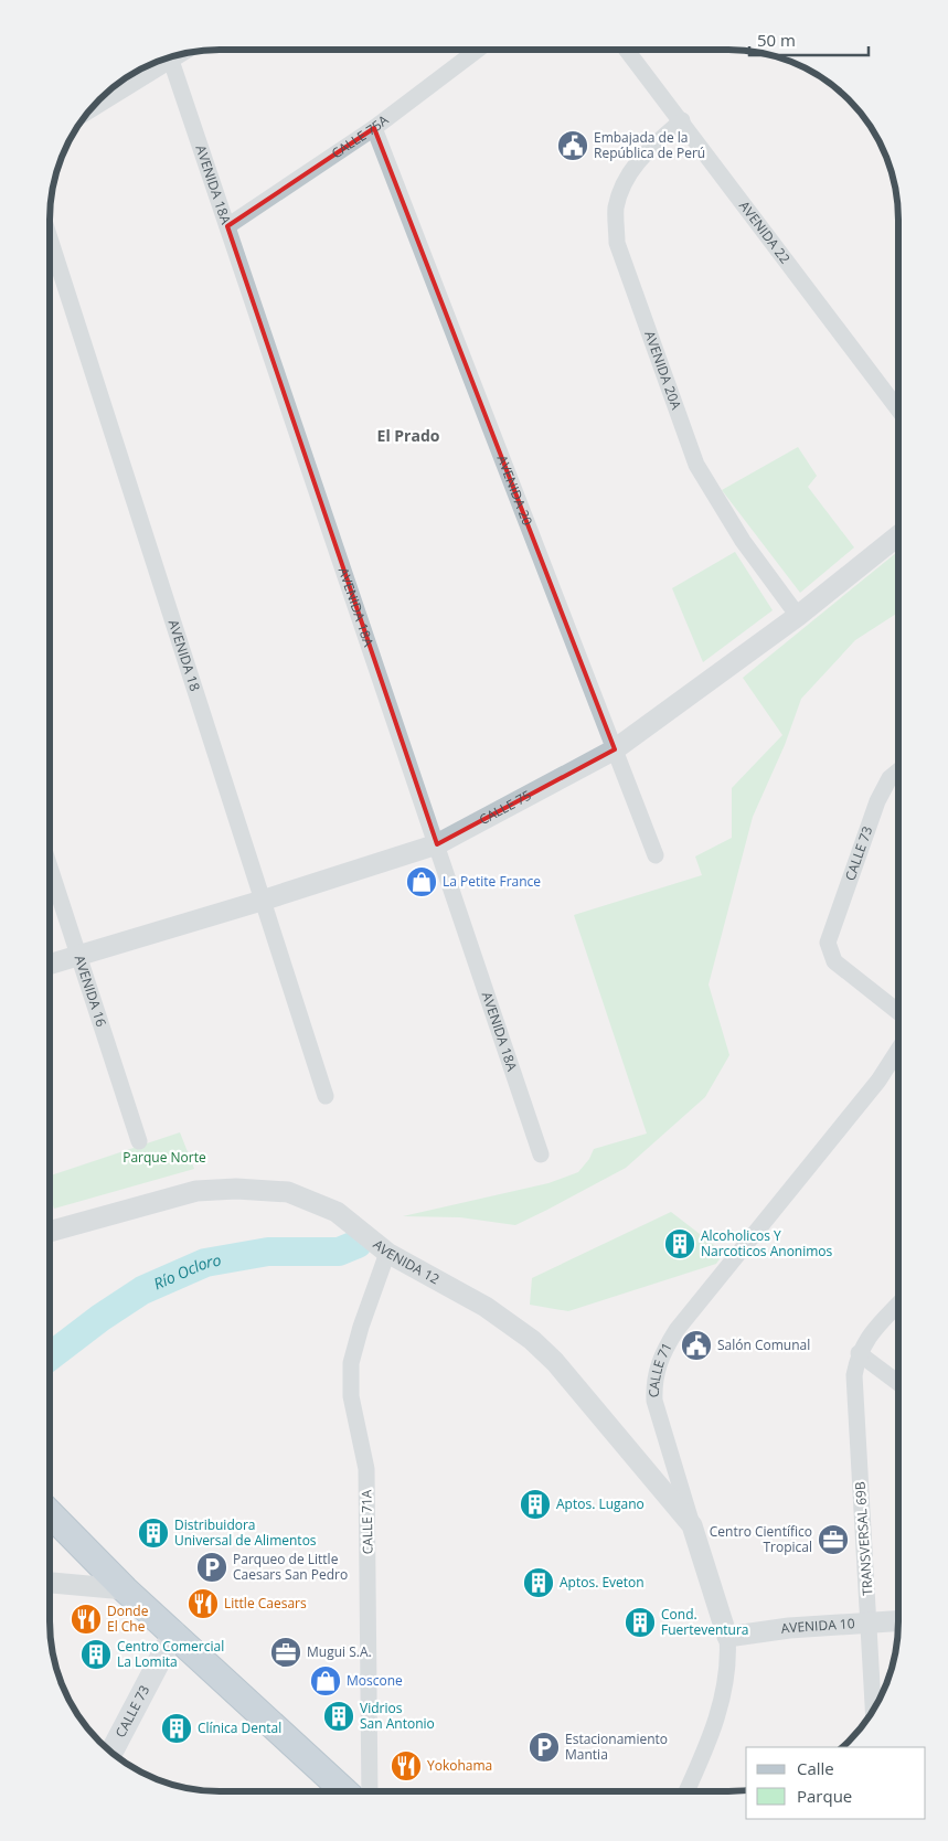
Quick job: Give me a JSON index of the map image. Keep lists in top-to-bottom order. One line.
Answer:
{"streets":{"main road":["CALLE 73"],"street":["CALLE 75A","AVENIDA 18A","AVENIDA 22","AVENIDA 20A","AVENIDA 20","AVENIDA 18","CALLE 75","AVENIDA 16","AVENIDA 12","CALLE 71","CALLE 71A","TRANSVERSAL 69B","AVENIDA 10"]},"crossings":[["CALLE 75A","AVENIDA 18A"],["CALLE 75A","AVENIDA 20"],["AVENIDA 18A","CALLE 75"],["AVENIDA 22","AVENIDA 20A"],["AVENIDA 20A","CALLE 75"],["AVENIDA 20","CALLE 75"],["AVENIDA 18","CALLE 75"],["CALLE 75","AVENIDA 16"],["AVENIDA 12","CALLE 71"],["AVENIDA 12","CALLE 71A"],["CALLE 71","AVENIDA 10"],["TRANSVERSAL 69B","AVENIDA 10"]],"districts":["El Prado"],"water":["Río Ocloro"],"parks":["Parque Norte"],"places":{"public building":["Embajada de la República de Perú","Salón Comunal"],"shop":["La Petite France","Moscone"],"building":["Alcoholicos Y Narcoticos Anonimos","Aptos. Lugano","Distribuidora Universal de Alimentos","Aptos. Eveton","Cond. Fuerteventura","Centro Comercial La Lomita","Vidrios San Antonio","Clínica Dental"],"office":["Centro Científico Tropical","Mugui S.A."],"parking":["Parqueo de Little Caesars San Pedro","Estacionamiento Mantia"],"restaurant":["Little Caesars","Donde El Che","Yokohama"]},"legend":["Calle","Parque"],"scale_bar":"50 m"}
